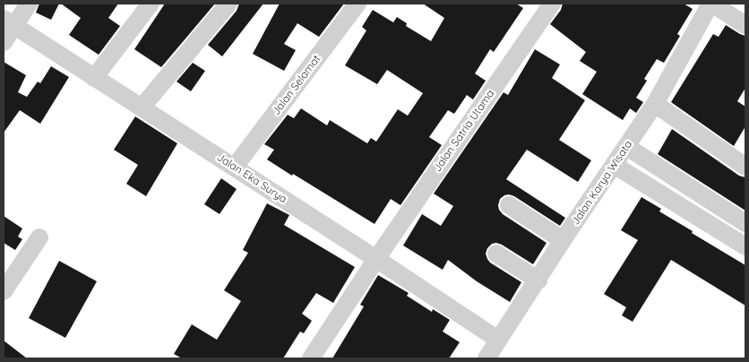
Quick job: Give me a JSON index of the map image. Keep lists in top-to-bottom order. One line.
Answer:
{"streets":{"street":["Jalan Selamat","Jalan Satria Utama","Jalan Eka Surya","Jalan Karya Wisata"]},"crossings":[["Jalan Selamat","Jalan Eka Surya"],["Jalan Satria Utama","Jalan Eka Surya"],["Jalan Eka Surya","Jalan Karya Wisata"]]}
